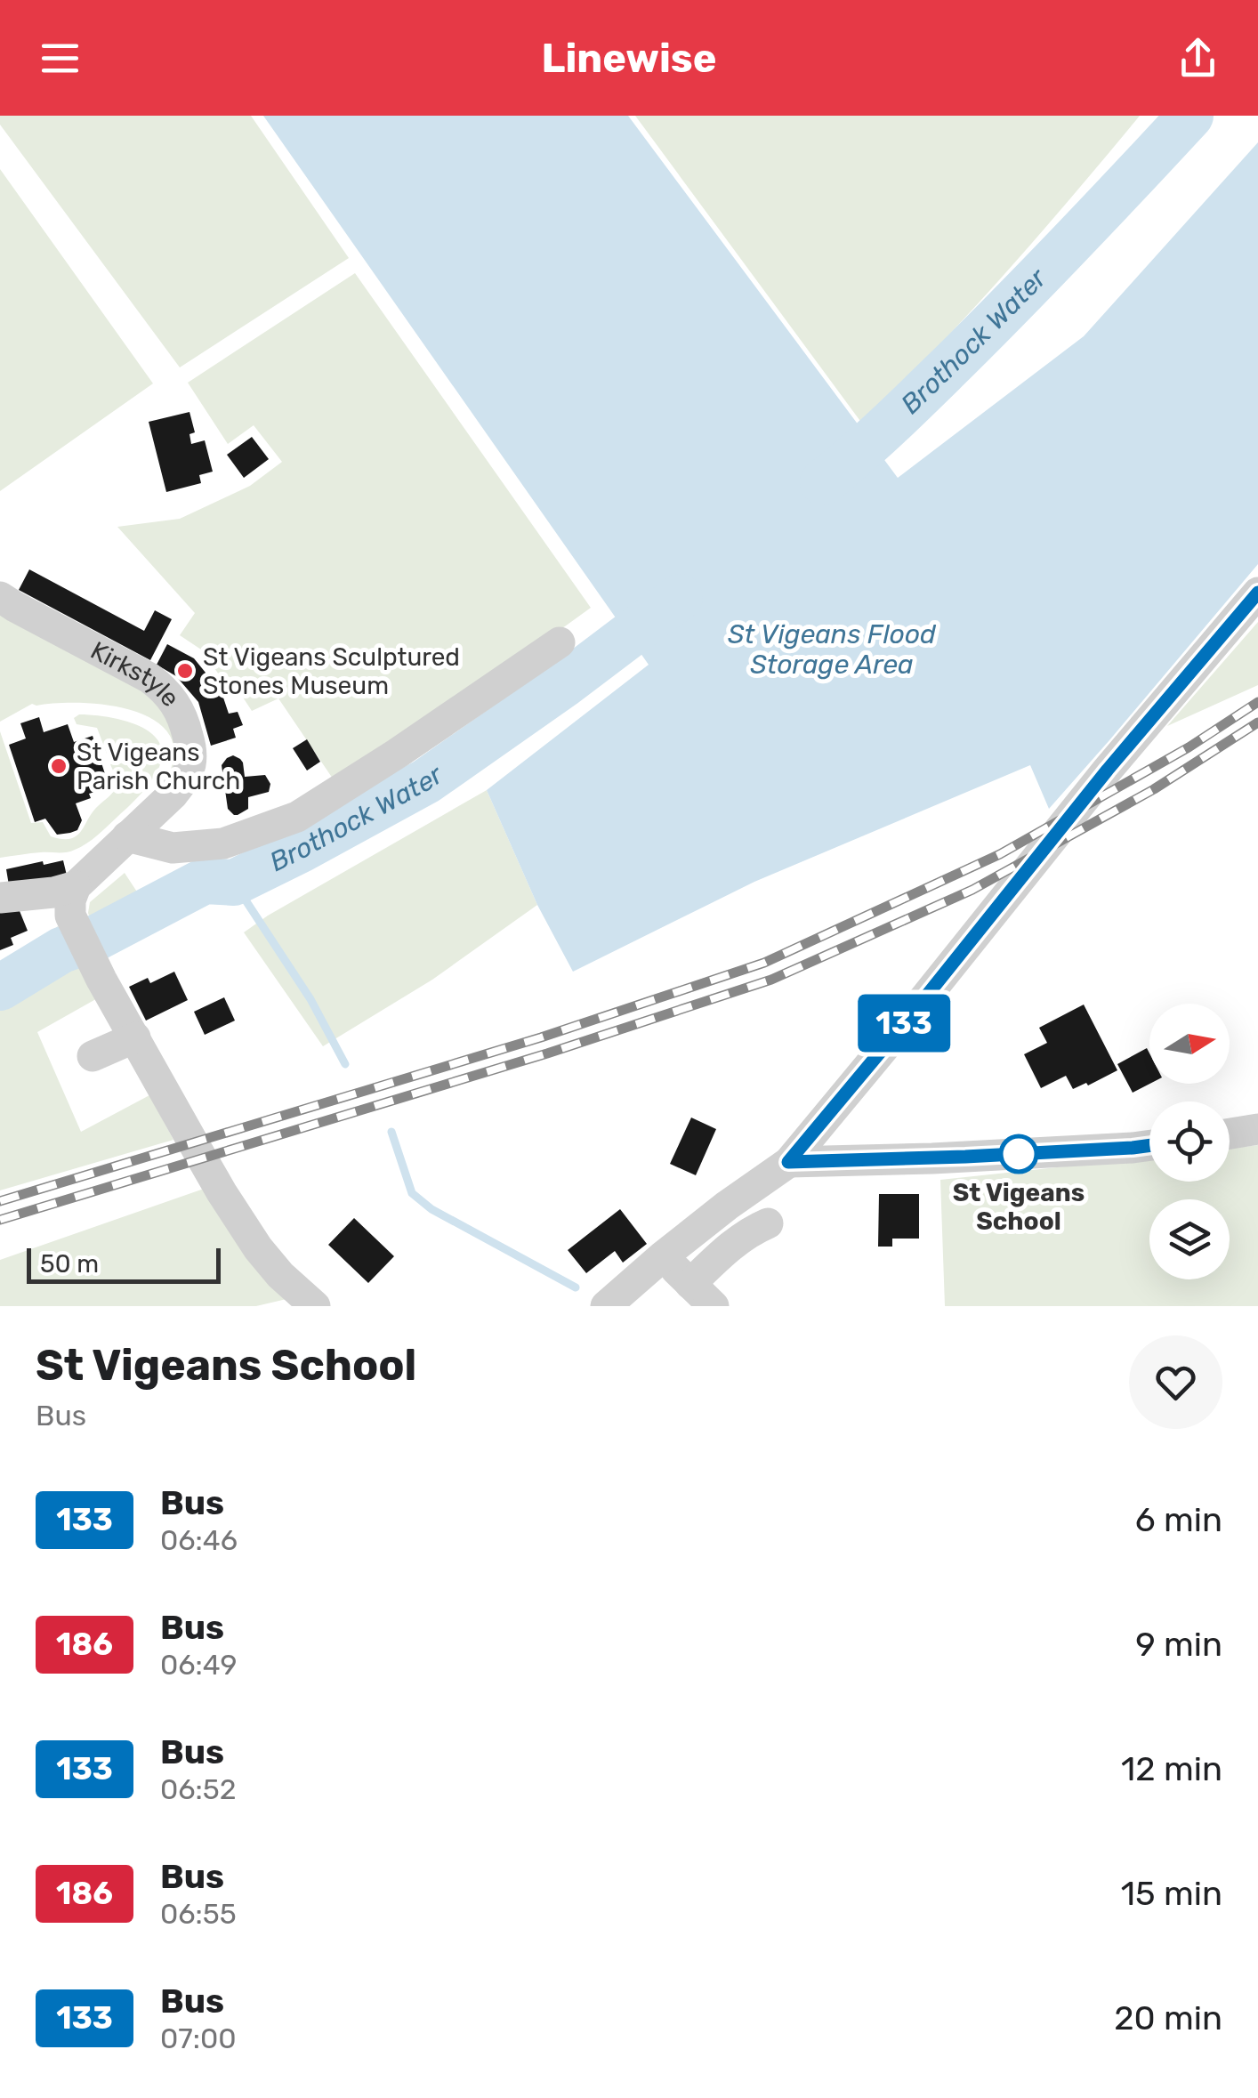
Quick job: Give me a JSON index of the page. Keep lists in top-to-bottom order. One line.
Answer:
{"streets":{"street":["Kirkstyle"]},"water":["Brothock Water","St Vigeans Flood Storage Area"],"places":["St Vigeans Sculptured Stones Museum","St Vigeans Parish Church","St Vigeans School"],"lines":["bus line 133"],"scale_bar":"50 m","north":"right","page":{"header":"Linewise","on_map":"133","scale":"50 m","heading":["St Vigeans School","Bus"],"list":[{"mark":"133","name":"Bus","note":"06:46","value":"6 min"},{"mark":"186","name":"Bus","note":"06:49","value":"9 min"},{"mark":"133","name":"Bus","note":"06:52","value":"12 min"},{"mark":"186","name":"Bus","note":"06:55","value":"15 min"},{"mark":"133","name":"Bus","note":"07:00","value":"20 min"}]}}
